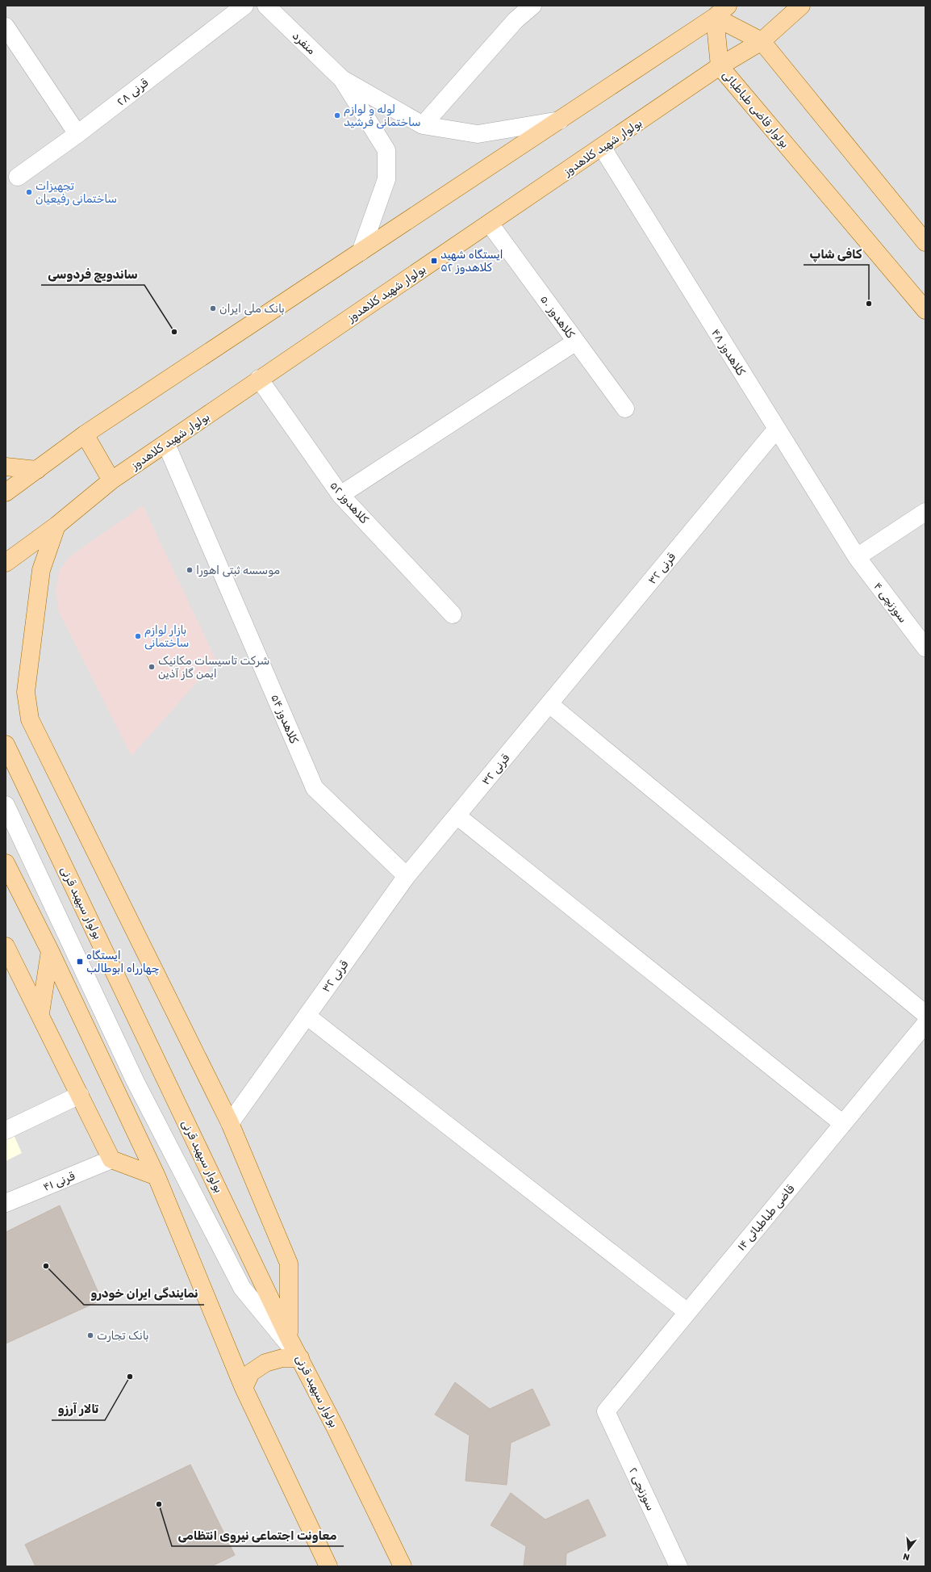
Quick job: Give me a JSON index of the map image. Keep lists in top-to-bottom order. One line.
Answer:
{"streets":{"main road":["بولوار قاضی طباطبائی","بولوار شهید کلاهدوز","بولوار سپهبد قرنی"],"street":["منفرد","قرنی ۲۸","کلاهدوز ۵۰","کلاهدوز ۴۸","کلاهدوز ۵۲","قرنی ۳۲","سوزنچی ۴","کلاهدوز ۵۴","قرنی ۴۱","قاضی طباطبائی ۱۴","سوزنچی ۲"]},"crossings":[["بولوار قاضی طباطبائی","بولوار شهید کلاهدوز"],["بولوار شهید کلاهدوز","کلاهدوز ۵۰"],["بولوار شهید کلاهدوز","کلاهدوز ۴۸"],["بولوار شهید کلاهدوز","کلاهدوز ۵۲"],["بولوار شهید کلاهدوز","کلاهدوز ۵۴"],["کلاهدوز ۴۸","قرنی ۳۲"],["کلاهدوز ۴۸","سوزنچی ۴"],["قرنی ۳۲","کلاهدوز ۵۴"],["قاضی طباطبائی ۱۴","سوزنچی ۲"]],"places":{"other":["لوله و لوازم ساختمانی فرشید","تجهیزات ساختمانی رفیعیان","کافی شاپ","بانک ملی ایران","ساندویچ فردوسی","موسسه ثبتی اهورا","بازار لوازم ساختمانی","شرکت تاسیسات مکانیک ایمن گاز آذین","نمایندگی ایران خودرو","بانک تجارت","تالار آرزو","معاونت اجتماعی نیروی انتظامی"],"transit":["ایستگاه شهید کلاهدوز ۵۲","ایستگاه چهارراه ابوطالب"]},"north":"bottom"}
